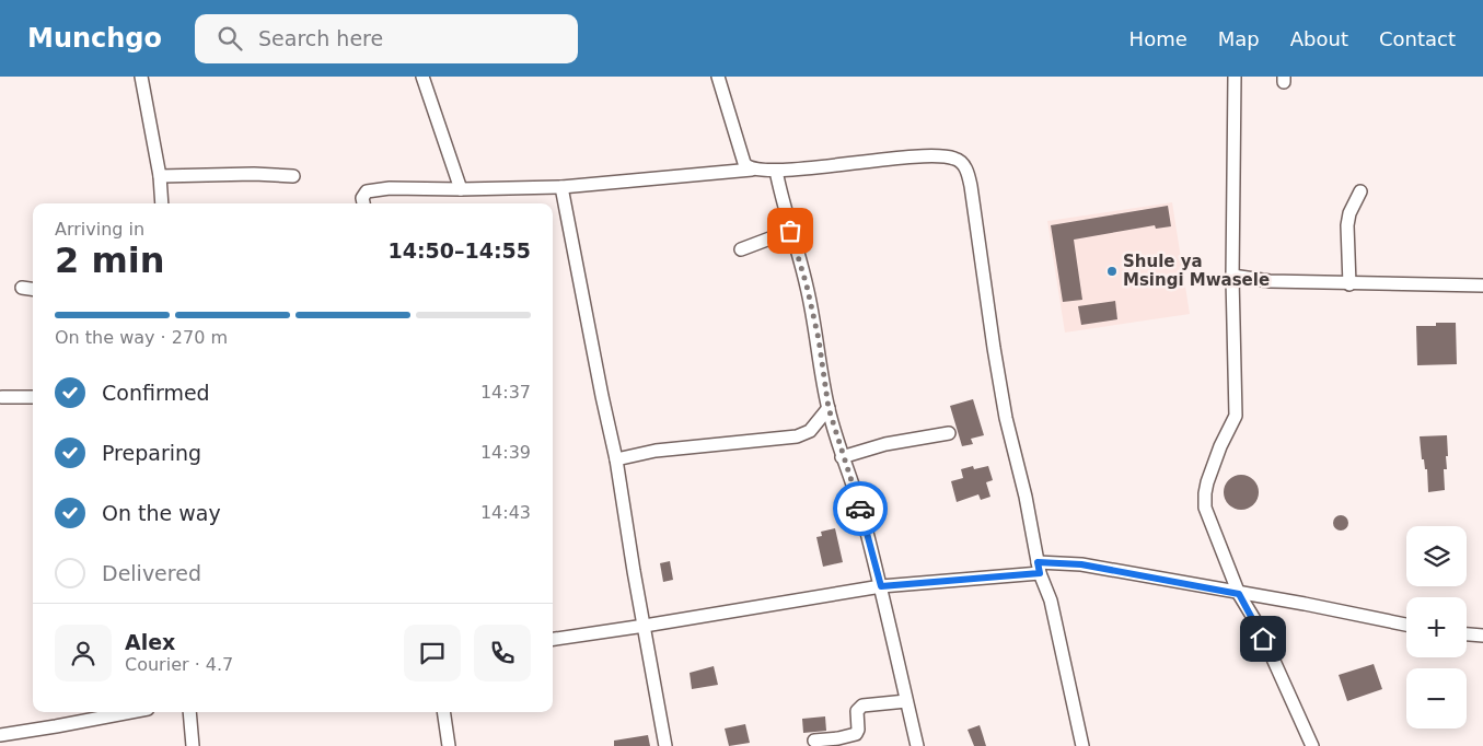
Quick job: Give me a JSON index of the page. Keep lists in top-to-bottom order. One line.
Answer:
{"places":["Shule ya Msingi Mwasele"],"page":{"header":"Munchgo","search":"Search here","nav":["Home","Map","About","Contact"],"heading":["2 min","Arriving in","14:50–14:55"],"panel":["Alex","Courier · 4.7"],"bar":"On the way · 270 m","list":[["Confirmed","14:37"],["Preparing","14:39"],["On the way","14:43"],"Delivered"],"map_buttons":["+","−"]}}
